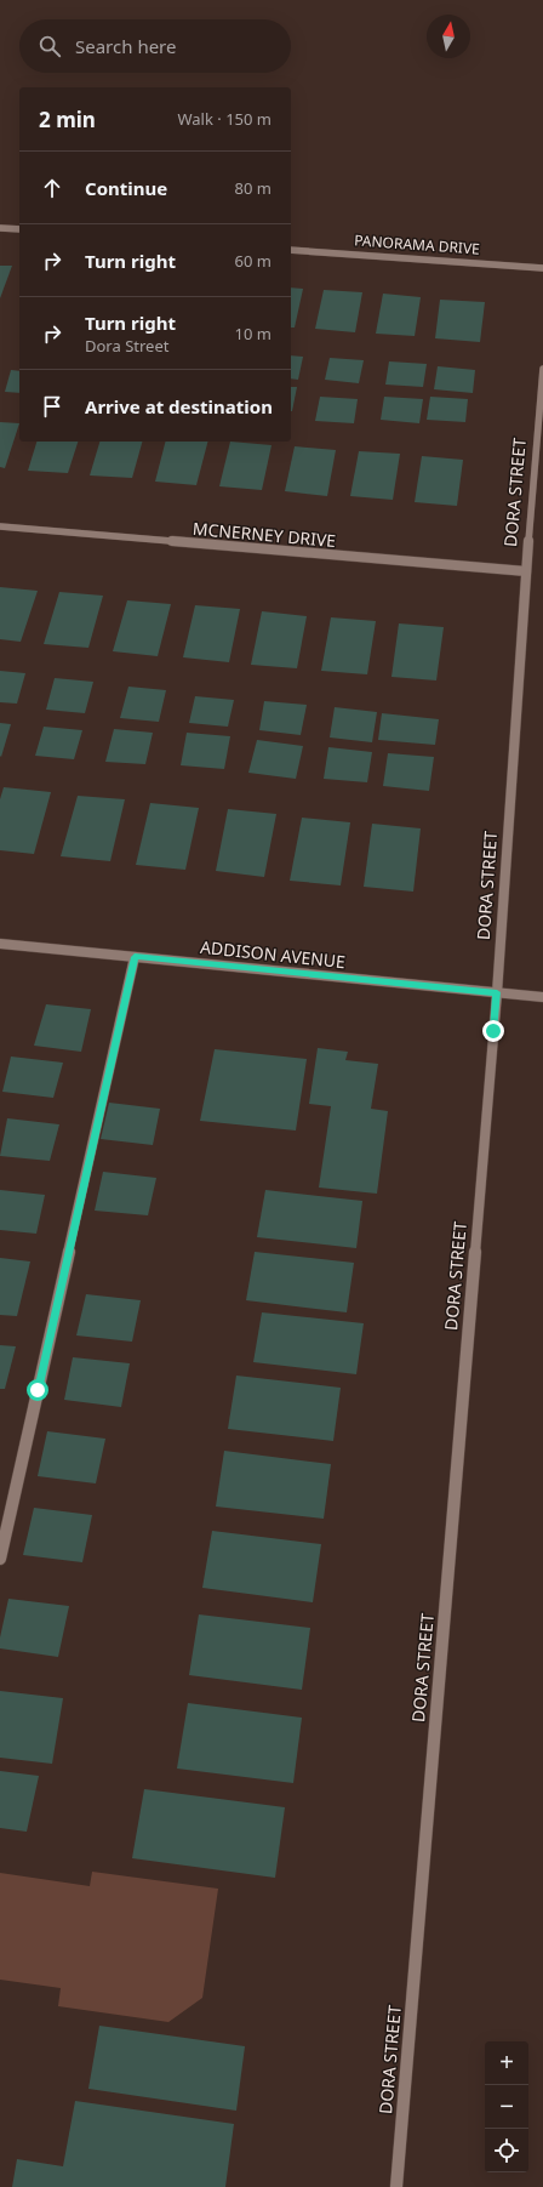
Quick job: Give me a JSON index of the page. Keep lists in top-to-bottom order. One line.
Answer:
{"streets":{"street":["PANORAMA DRIVE","DORA STREET","MCNERNEY DRIVE","ADDISON AVENUE"]},"crossings":[["DORA STREET","MCNERNEY DRIVE"],["DORA STREET","ADDISON AVENUE"]],"north":"top","page":{"search":"Search here","heading":["2 min","Walk · 150 m"],"list":[["Continue","80 m"],["Turn right","60 m"],["Turn right","Dora Street","10 m"],"Arrive at destination"],"map_buttons":["+","−"]}}
